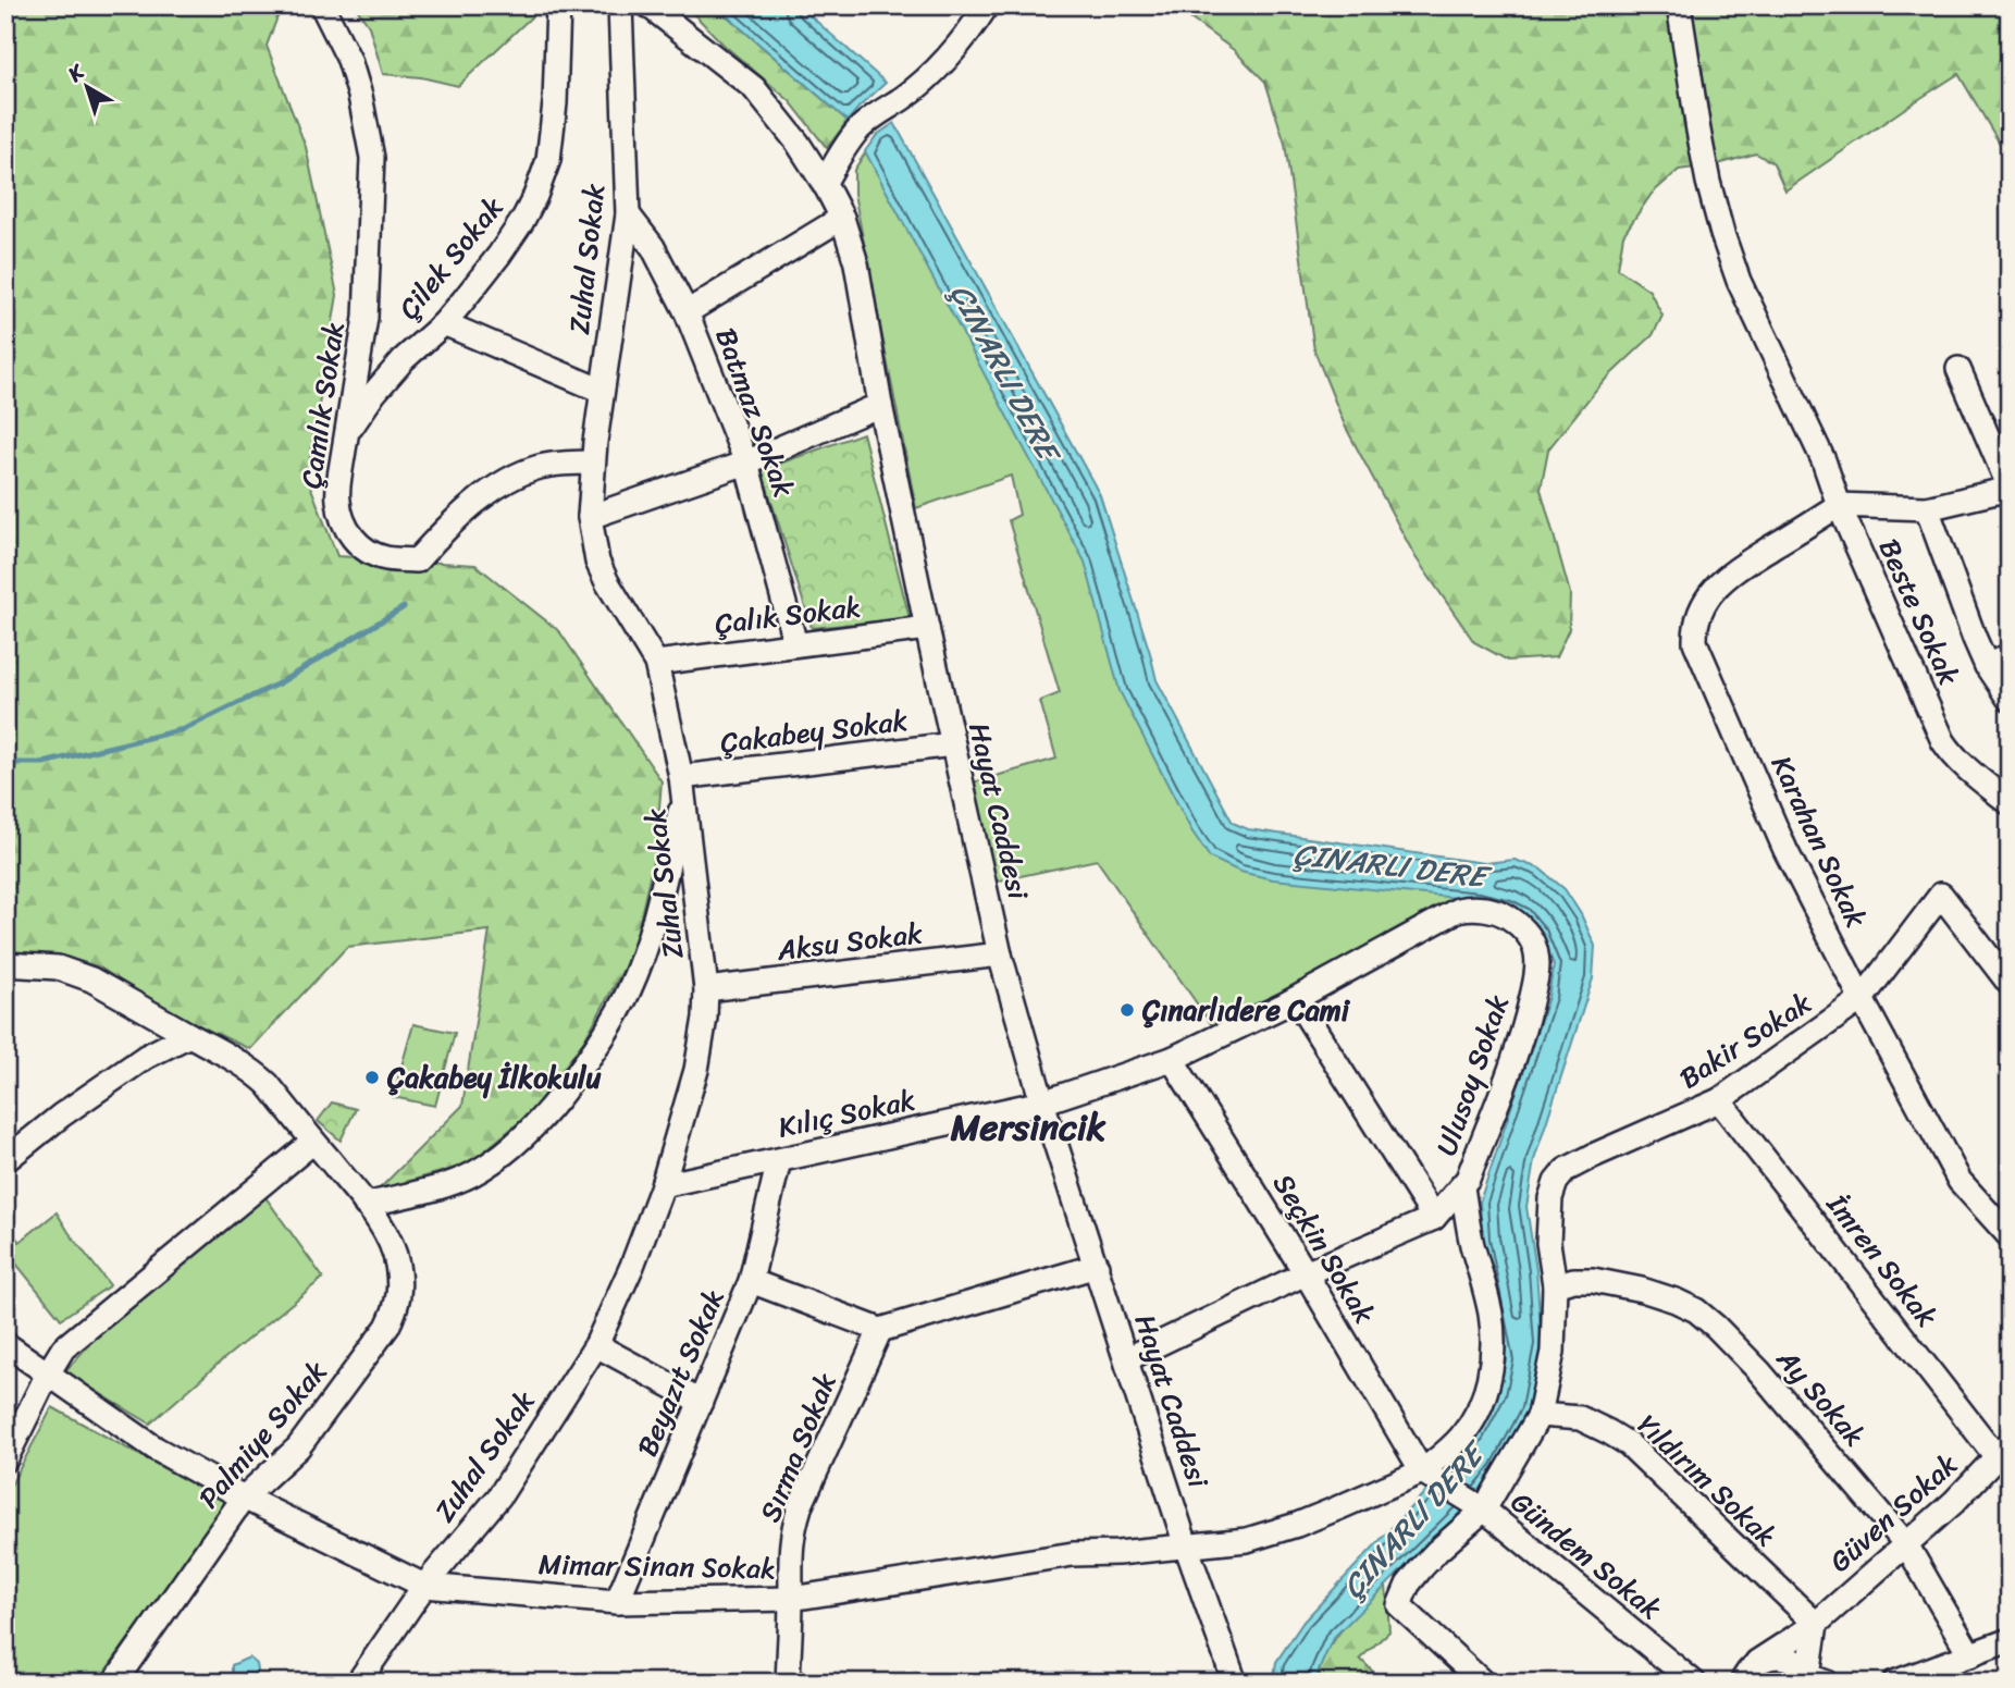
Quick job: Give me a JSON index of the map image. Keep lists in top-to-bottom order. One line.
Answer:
{"streets":{"street":["Çilek Sokak","Zuhal Sokak","Çamlık Sokak","Batmaz Sokak","Beste Sokak","Çalık Sokak","Çakabey Sokak","Hayat Caddesi","Karahan Sokak","Aksu Sokak","Bakir Sokak","Ulusoy Sokak","Kılıç Sokak","Seçkin Sokak","İmren Sokak","Beyazıt Sokak","Ay Sokak","Palmiye Sokak","Sırma Sokak","Yıldırım Sokak","Güven Sokak","Gündem Sokak","Mimar Sinan Sokak"]},"crossings":[["Çilek Sokak","Çamlık Sokak"],["Zuhal Sokak","Çamlık Sokak"],["Zuhal Sokak","Batmaz Sokak"],["Zuhal Sokak","Çalık Sokak"],["Zuhal Sokak","Çakabey Sokak"],["Zuhal Sokak","Aksu Sokak"],["Zuhal Sokak","Kılıç Sokak"],["Zuhal Sokak","Mimar Sinan Sokak"],["Batmaz Sokak","Çalık Sokak"],["Beste Sokak","Karahan Sokak"],["Çalık Sokak","Hayat Caddesi"],["Çakabey Sokak","Hayat Caddesi"],["Hayat Caddesi","Aksu Sokak"],["Hayat Caddesi","Ulusoy Sokak"],["Hayat Caddesi","Kılıç Sokak"],["Hayat Caddesi","Mimar Sinan Sokak"],["Karahan Sokak","Bakir Sokak"],["Bakir Sokak","İmren Sokak"],["Bakir Sokak","Ay Sokak"],["Bakir Sokak","Yıldırım Sokak"],["Bakir Sokak","Gündem Sokak"],["Ulusoy Sokak","Kılıç Sokak"],["Ulusoy Sokak","Seçkin Sokak"],["Ulusoy Sokak","Gündem Sokak"],["Ulusoy Sokak","Mimar Sinan Sokak"],["Kılıç Sokak","Beyazıt Sokak"],["Seçkin Sokak","Gündem Sokak"],["İmren Sokak","Güven Sokak"],["Beyazıt Sokak","Mimar Sinan Sokak"],["Ay Sokak","Güven Sokak"],["Palmiye Sokak","Mimar Sinan Sokak"],["Sırma Sokak","Mimar Sinan Sokak"],["Yıldırım Sokak","Güven Sokak"]],"districts":["Mersincik"],"water":["ÇINARLI DERE"],"places":["Çınarlıdere Cami","Çakabey İlkokulu"],"north":"top left"}
